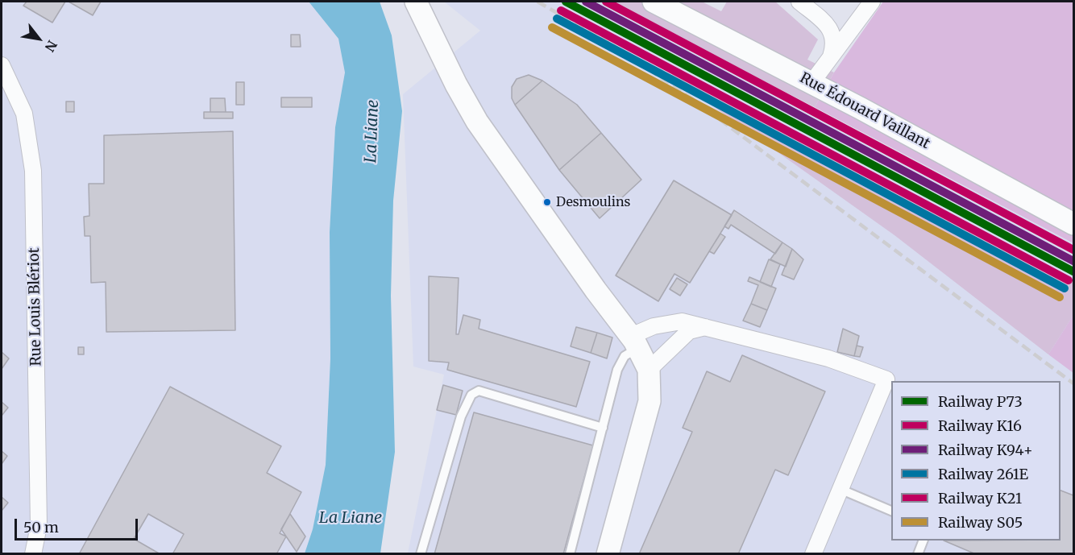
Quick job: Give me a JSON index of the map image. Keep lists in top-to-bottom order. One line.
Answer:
{"streets":{"street":["Rue Édouard Vaillant","Rue Louis Blériot"]},"water":["La Liane"],"places":["Desmoulins"],"lines":["rail line P73","rail line K94+","rail line K21","rail line K16","rail line 261E","rail line S05"],"legend":["Railway P73","Railway K16","Railway K94+","Railway 261E","Railway K21","Railway S05"],"scale_bar":"50 m","north":"bottom right"}
